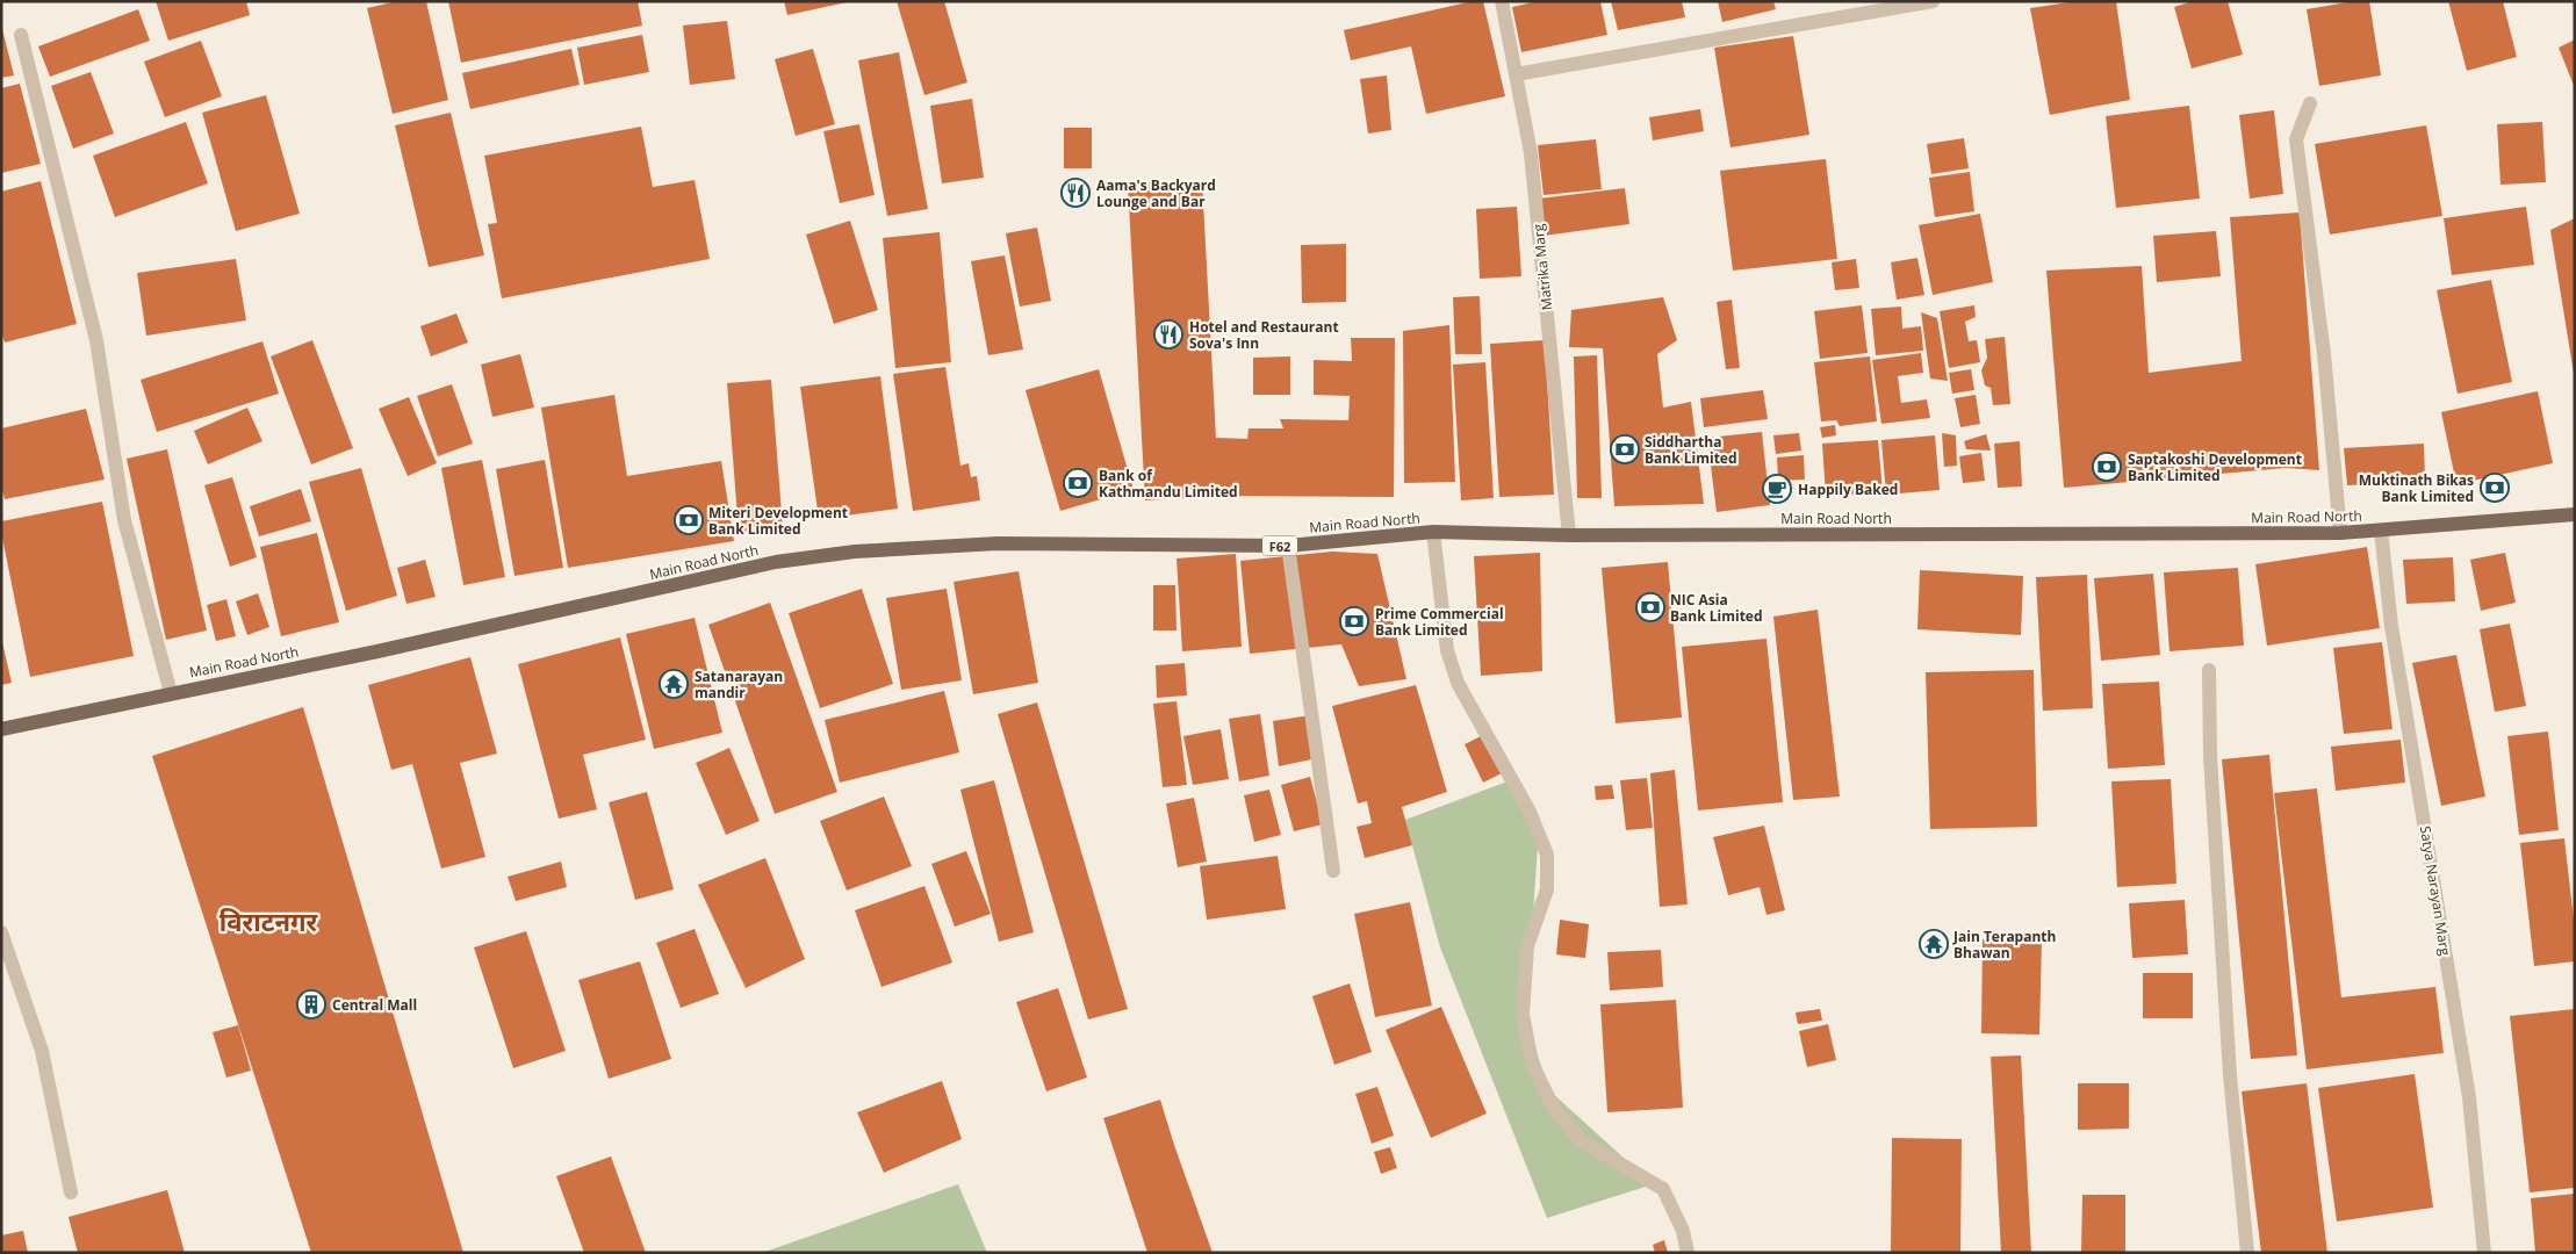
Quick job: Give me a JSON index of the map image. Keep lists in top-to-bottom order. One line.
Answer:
{"streets":{"main road":["Main Road North","F62"],"street":["Matrika Marg","Satya Narayan Marg"]},"crossings":[["Matrika Marg","Main Road North"],["Main Road North","Satya Narayan Marg"]],"districts":["विराटनगर"],"places":{"restaurant":["Aama's Backyard Lounge and Bar","Hotel and Restaurant Sova's Inn"],"bank":["Siddhartha Bank Limited","Saptakoshi Development Bank Limited","Bank of Kathmandu Limited","Muktinath Bikas Bank Limited","Miteri Development Bank Limited","NIC Asia Bank Limited","Prime Commercial Bank Limited"],"cafe":["Happily Baked"],"temple":["Satanarayan mandir","Jain Terapanth Bhawan"],"building":["Central Mall"]}}
